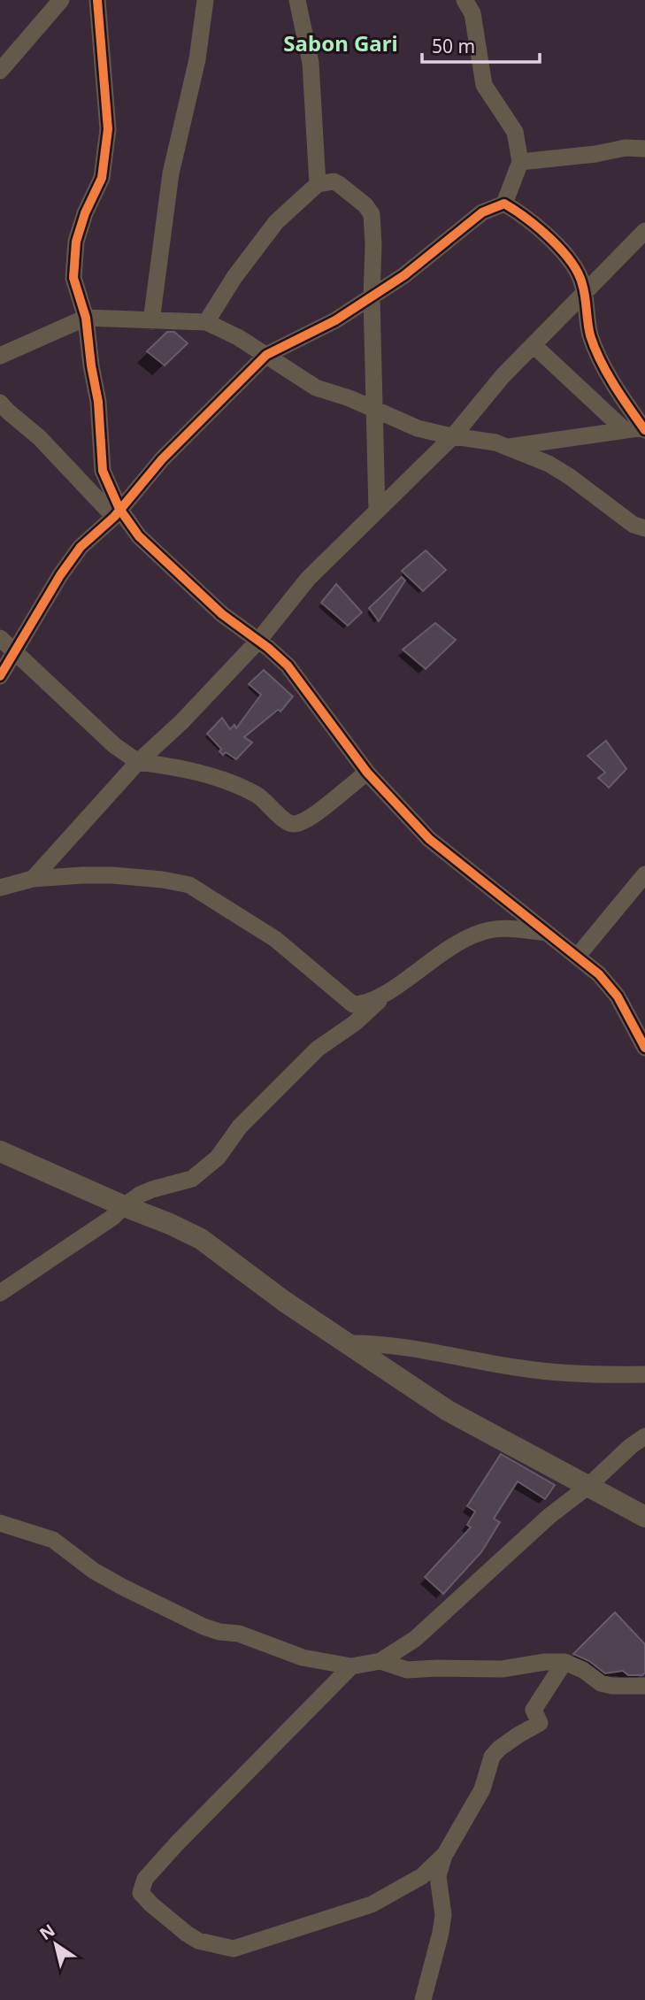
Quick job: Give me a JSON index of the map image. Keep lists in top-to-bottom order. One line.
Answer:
{"districts":["Sabon Gari"],"scale_bar":"50 m","north":"top left"}
